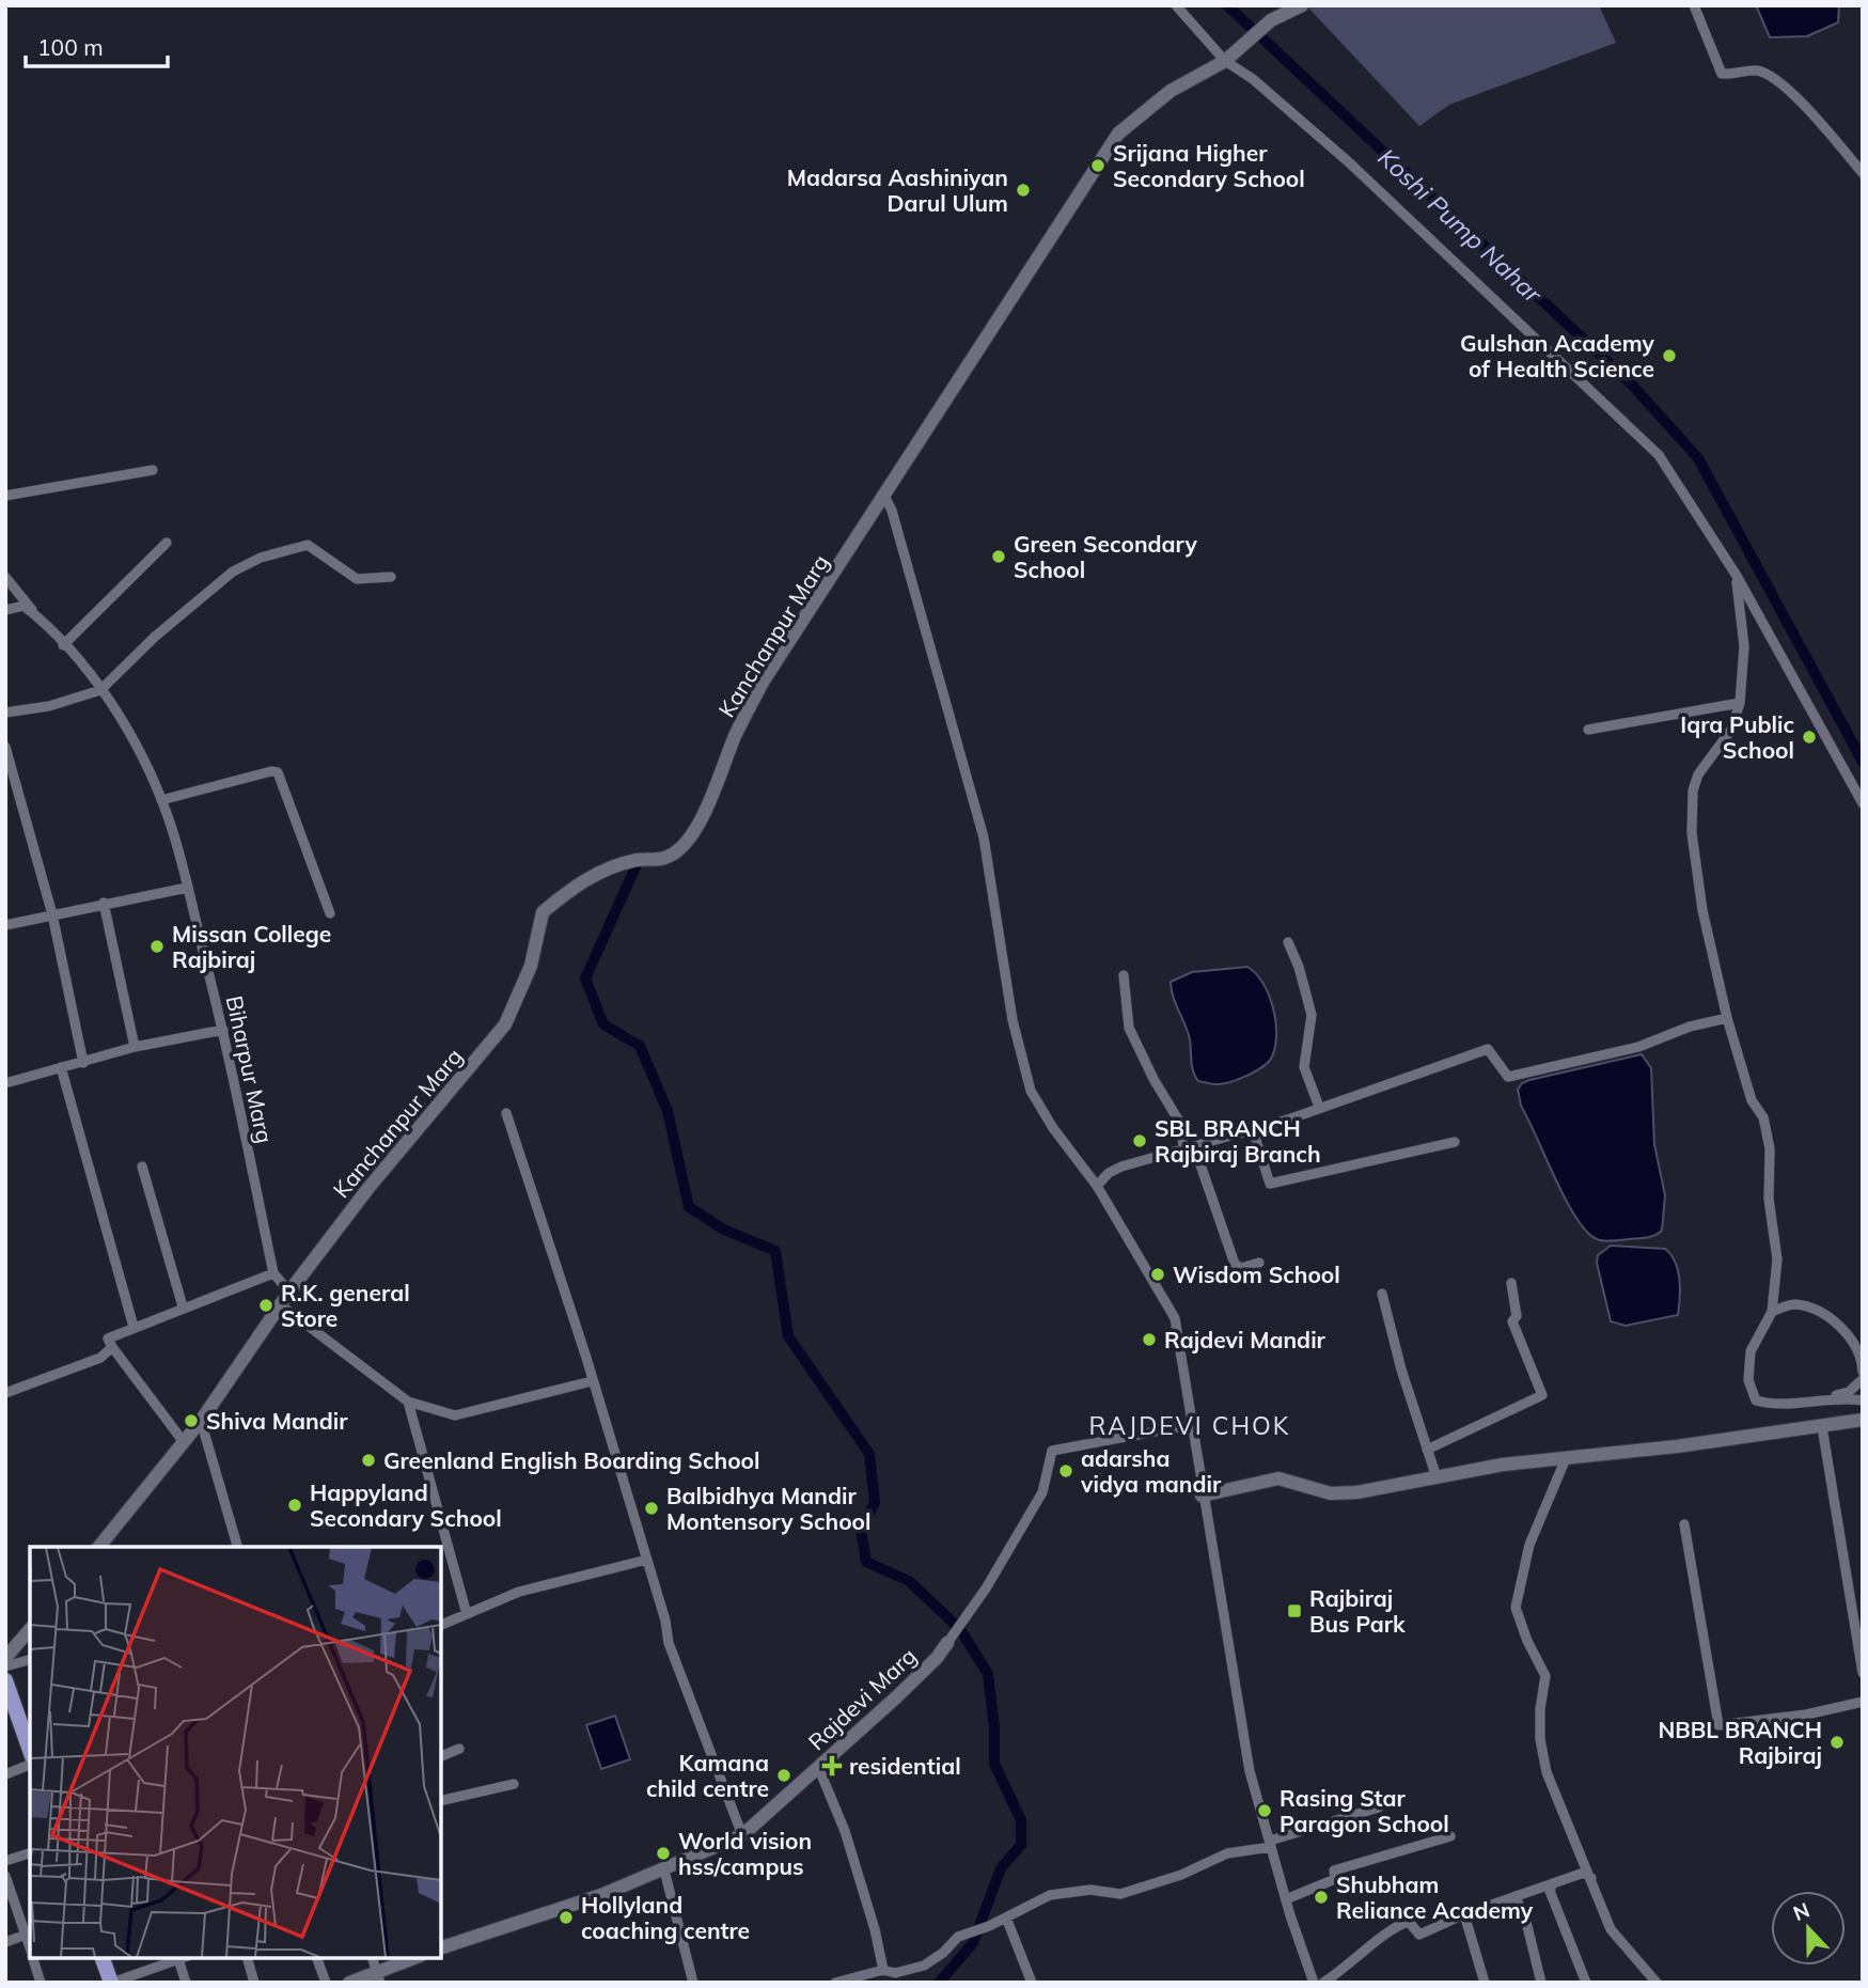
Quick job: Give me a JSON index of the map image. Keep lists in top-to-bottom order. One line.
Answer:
{"streets":{"main road":["Kanchanpur Marg","Rajdevi Marg"],"street":["Biharpur Marg"]},"crossings":[["Kanchanpur Marg","Biharpur Marg"]],"districts":["RAJDEVI CHOK"],"water":["Koshi Pump Nahar"],"places":{"other":["Srijana Higher Secondary School","Madarsa Aashiniyan Darul Ulum","Gulshan Academy of Health Science","Green Secondary School","Iqra Public School","Missan College Rajbiraj","SBL BRANCH Rajbiraj Branch","Wisdom School","R.K. general Store","Rajdevi Mandir","Shiva Mandir","Greenland English Boarding School","adarsha vidya mandir","Happyland Secondary School","Balbidhya Mandir Montensory School","NBBL BRANCH Rajbiraj","Kamana child centre","Rasing Star Paragon School","World vision hss/campus","Shubham Reliance Academy","Hollyland coaching centre"],"transit":["Rajbiraj Bus Park"],"health":["residential"]},"scale_bar":"100 m","north":"top"}
